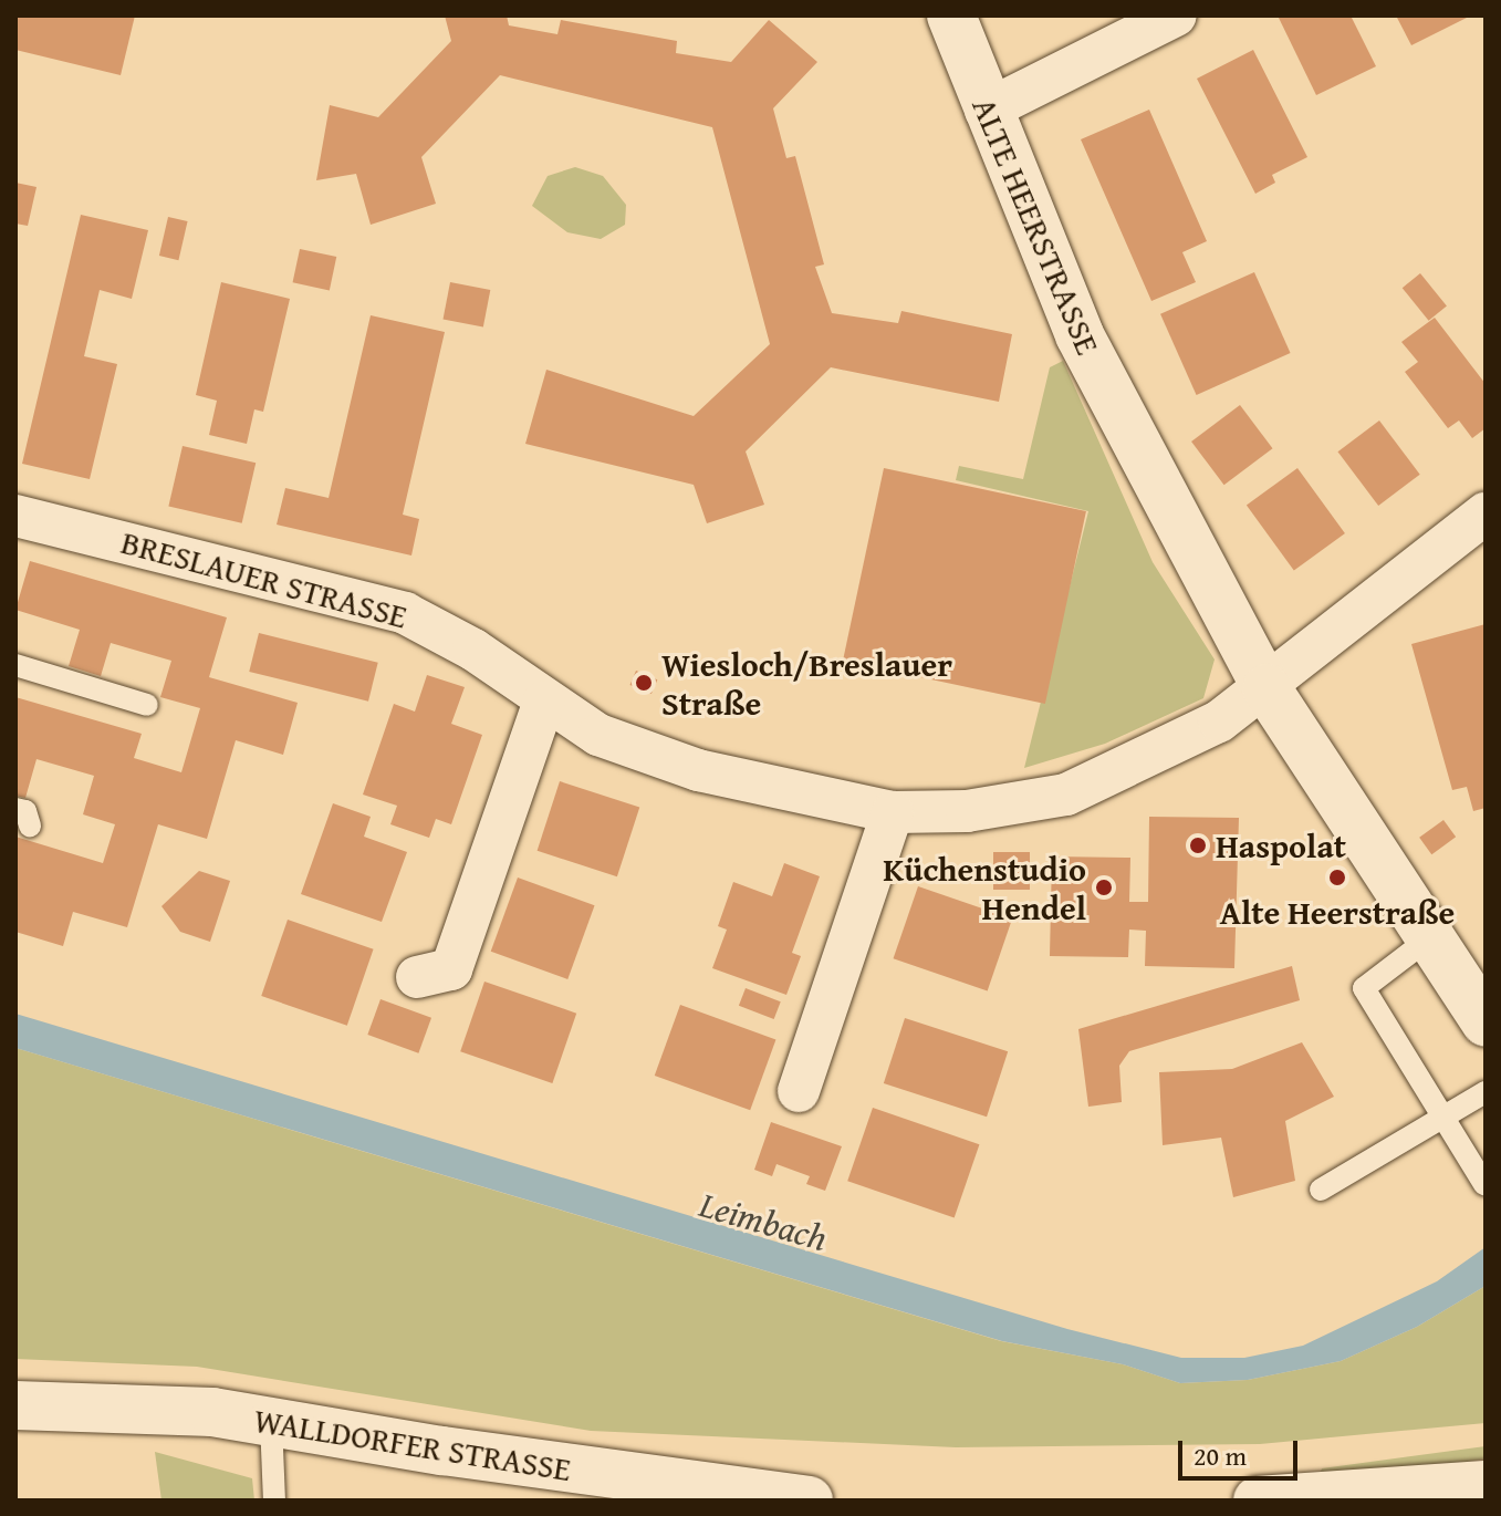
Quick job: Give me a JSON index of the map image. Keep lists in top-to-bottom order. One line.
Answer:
{"streets":{"street":["ALTE HEERSTRASSE","BRESLAUER STRASSE","WALLDORFER STRASSE"]},"crossings":[["ALTE HEERSTRASSE","BRESLAUER STRASSE"]],"water":["Leimbach"],"places":["Wiesloch/Breslauer Straße","Haspolat","Alte Heerstraße","Küchenstudio Hendel"],"scale_bar":"20 m"}
